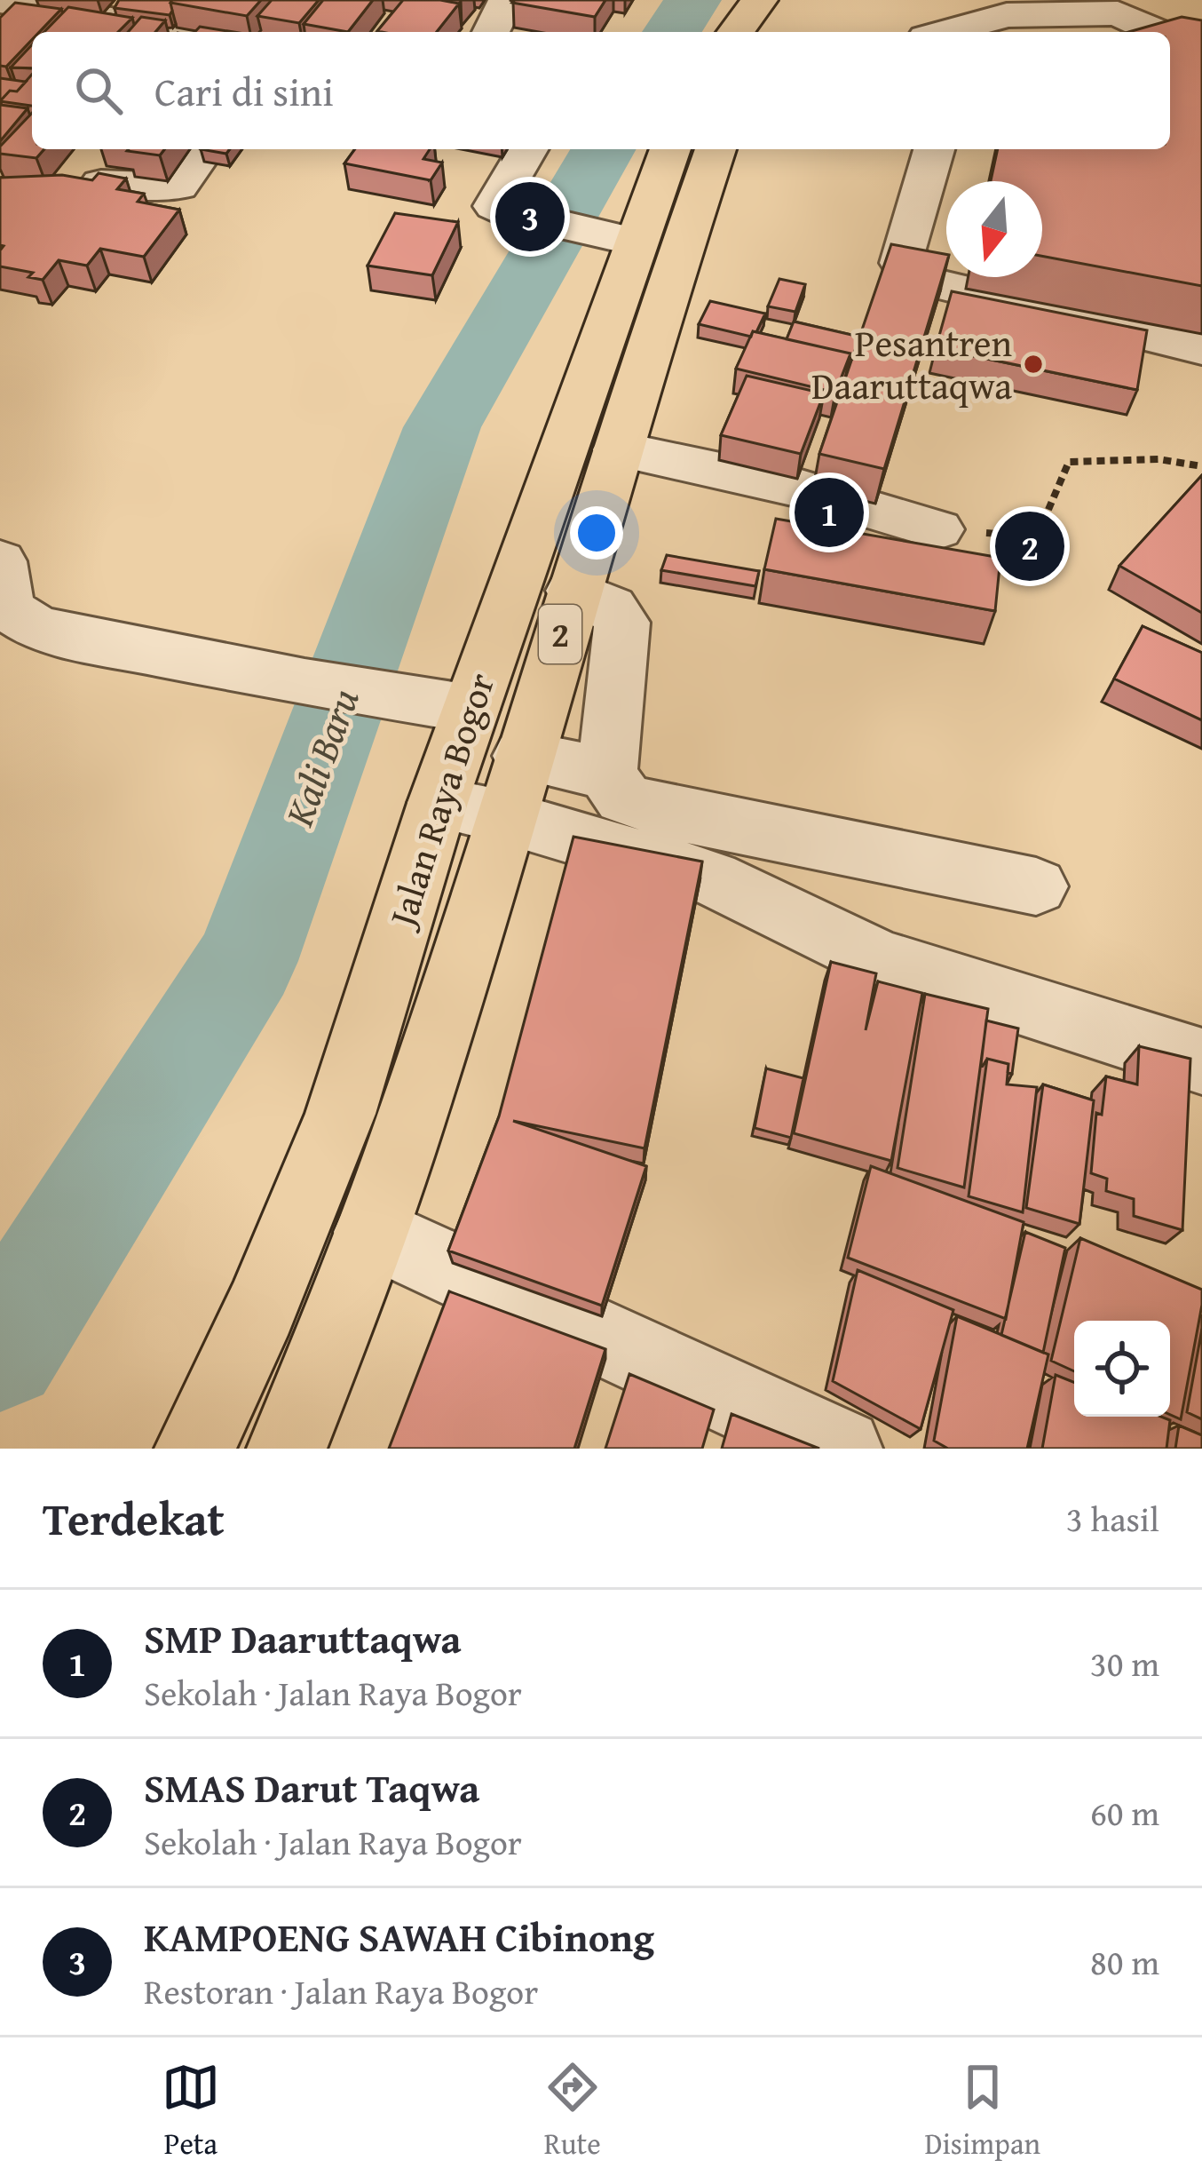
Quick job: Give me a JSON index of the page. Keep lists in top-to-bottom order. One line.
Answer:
{"streets":{"highway":["2","Jalan Raya Bogor"]},"water":["Kali Baru"],"places":["Pesantren Daaruttaqwa"],"north":"bottom","page":{"search":"Cari di sini","pins":["3","1","2"],"heading":["Terdekat","3 hasil"],"list":[{"mark":"1","name":"SMP Daaruttaqwa","note":"Sekolah · Jalan Raya Bogor","value":"30 m"},{"mark":"2","name":"SMAS Darut Taqwa","note":"Sekolah · Jalan Raya Bogor","value":"60 m"},{"mark":"3","name":"KAMPOENG SAWAH Cibinong","note":"Restoran · Jalan Raya Bogor","value":"80 m"}],"nav":["Peta","Rute","Disimpan"]}}
